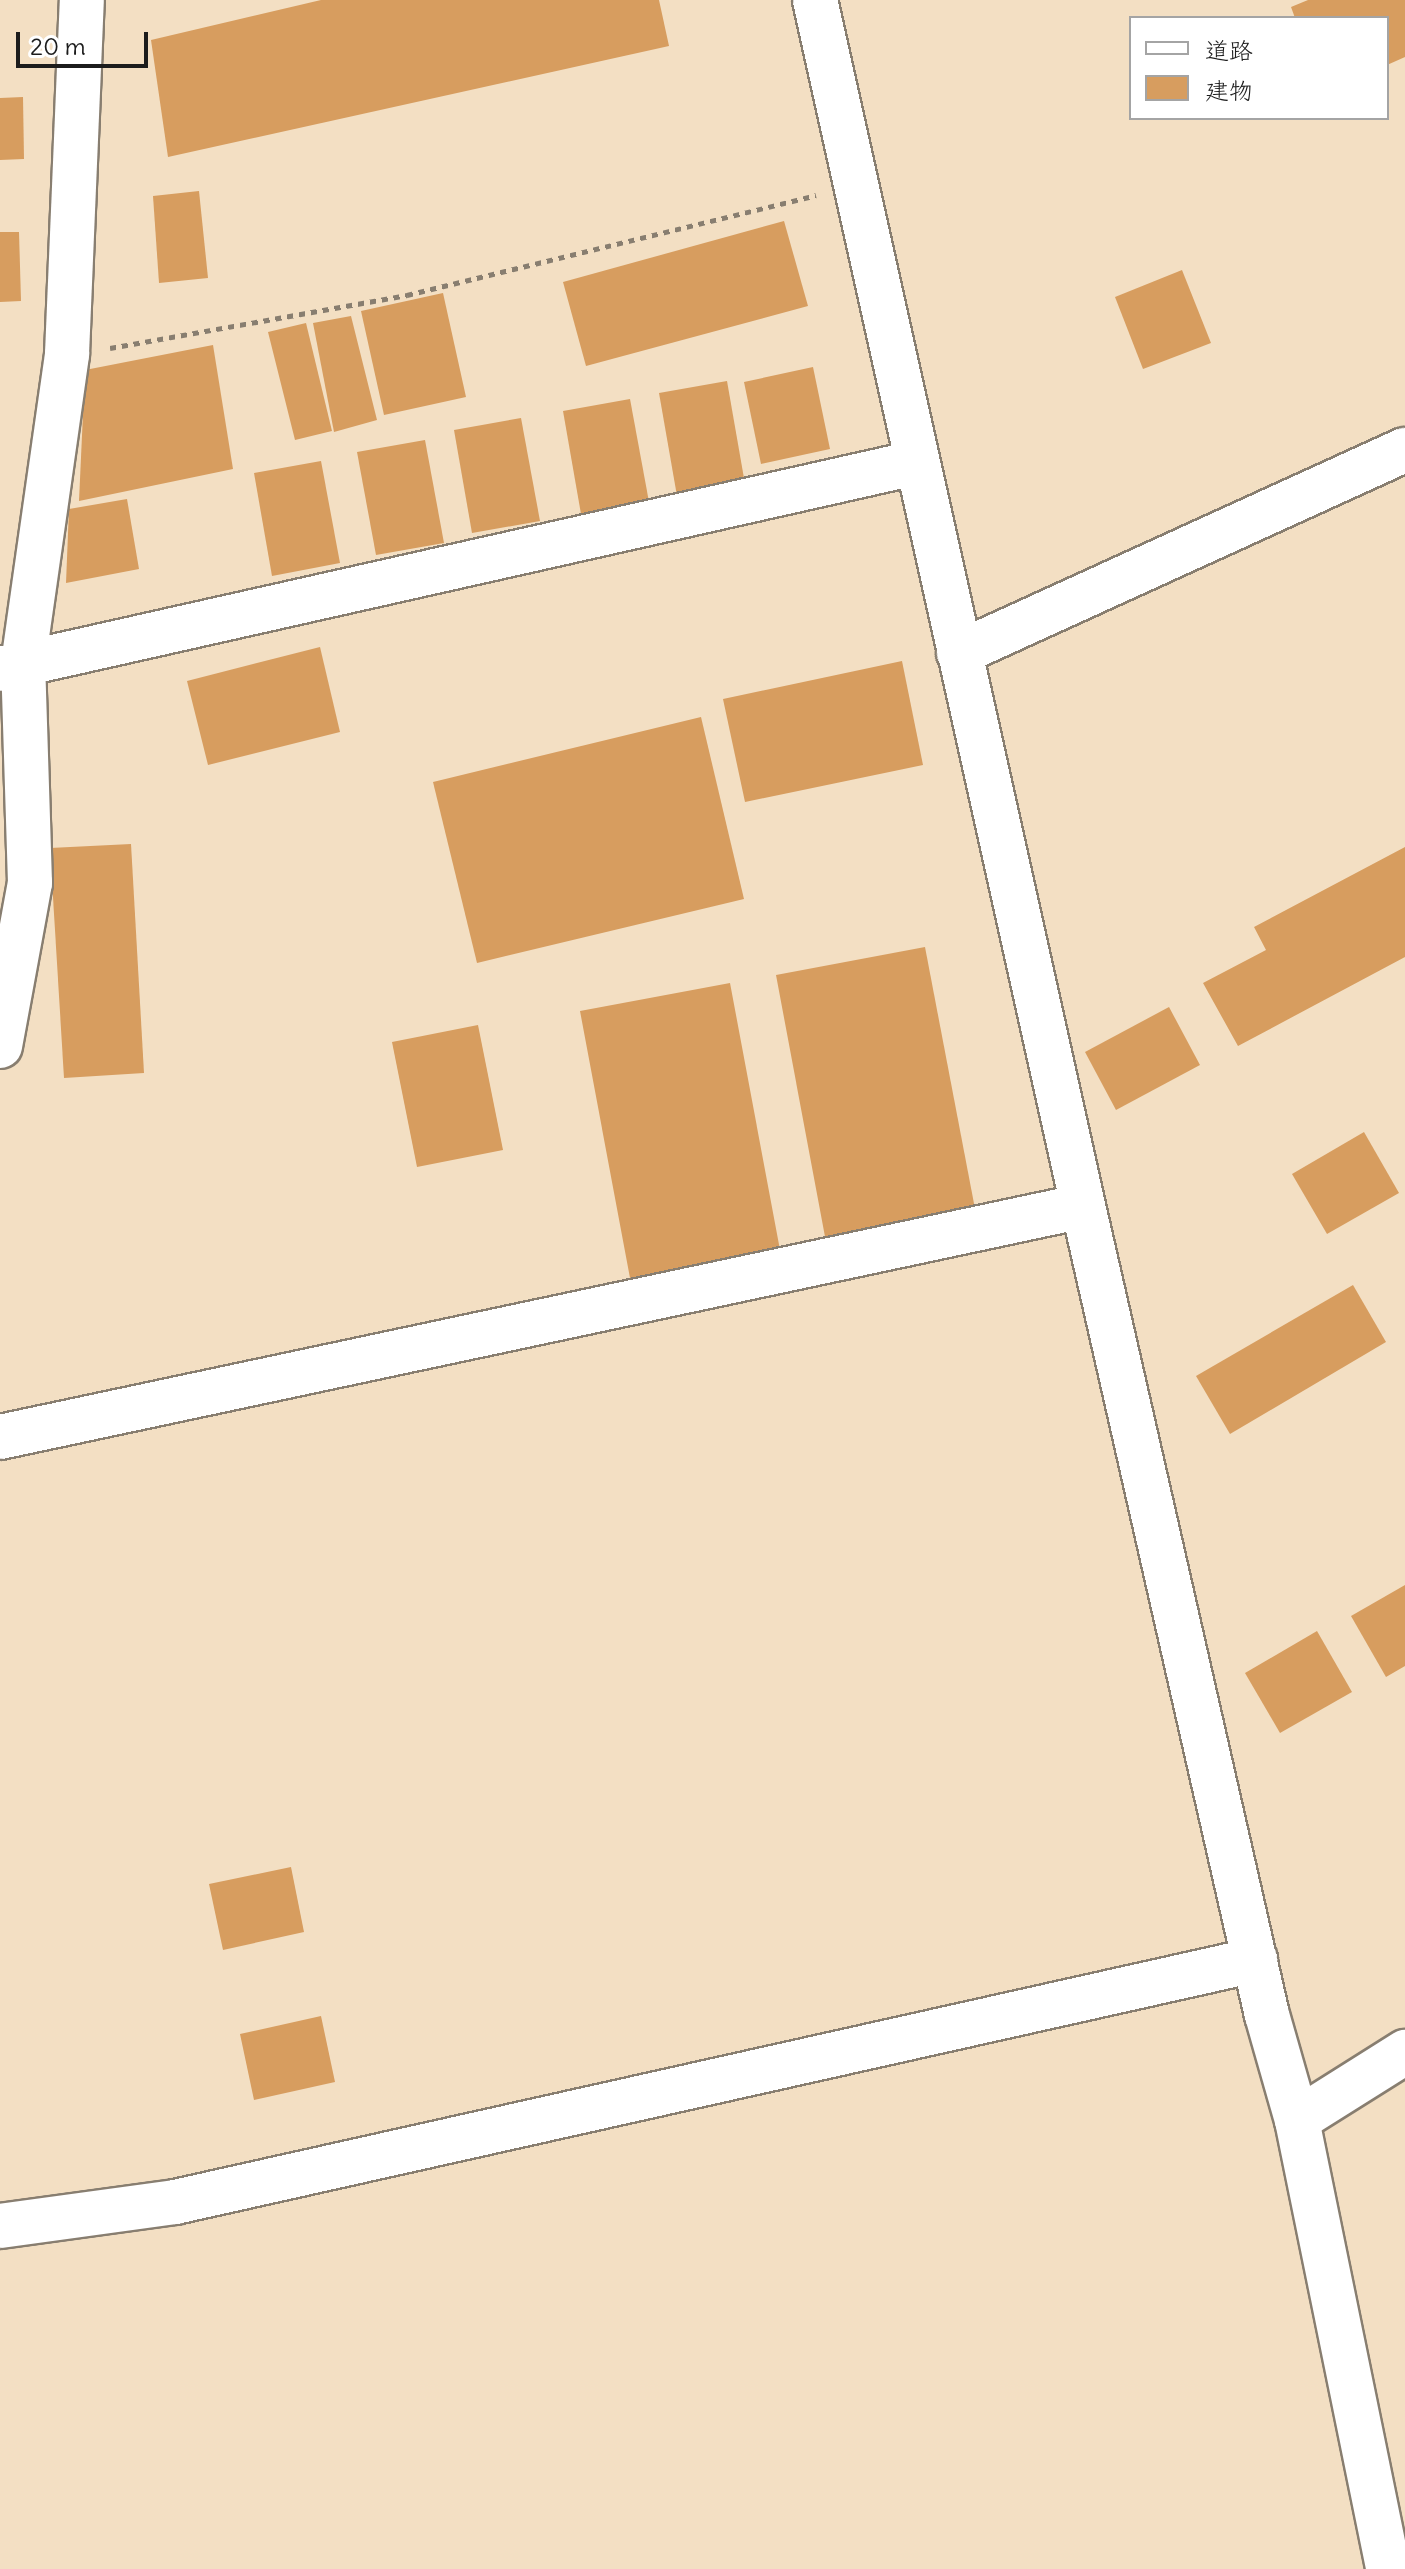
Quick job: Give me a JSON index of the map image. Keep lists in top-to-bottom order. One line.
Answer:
{"legend":["道路","建物"],"scale_bar":"20 m"}
